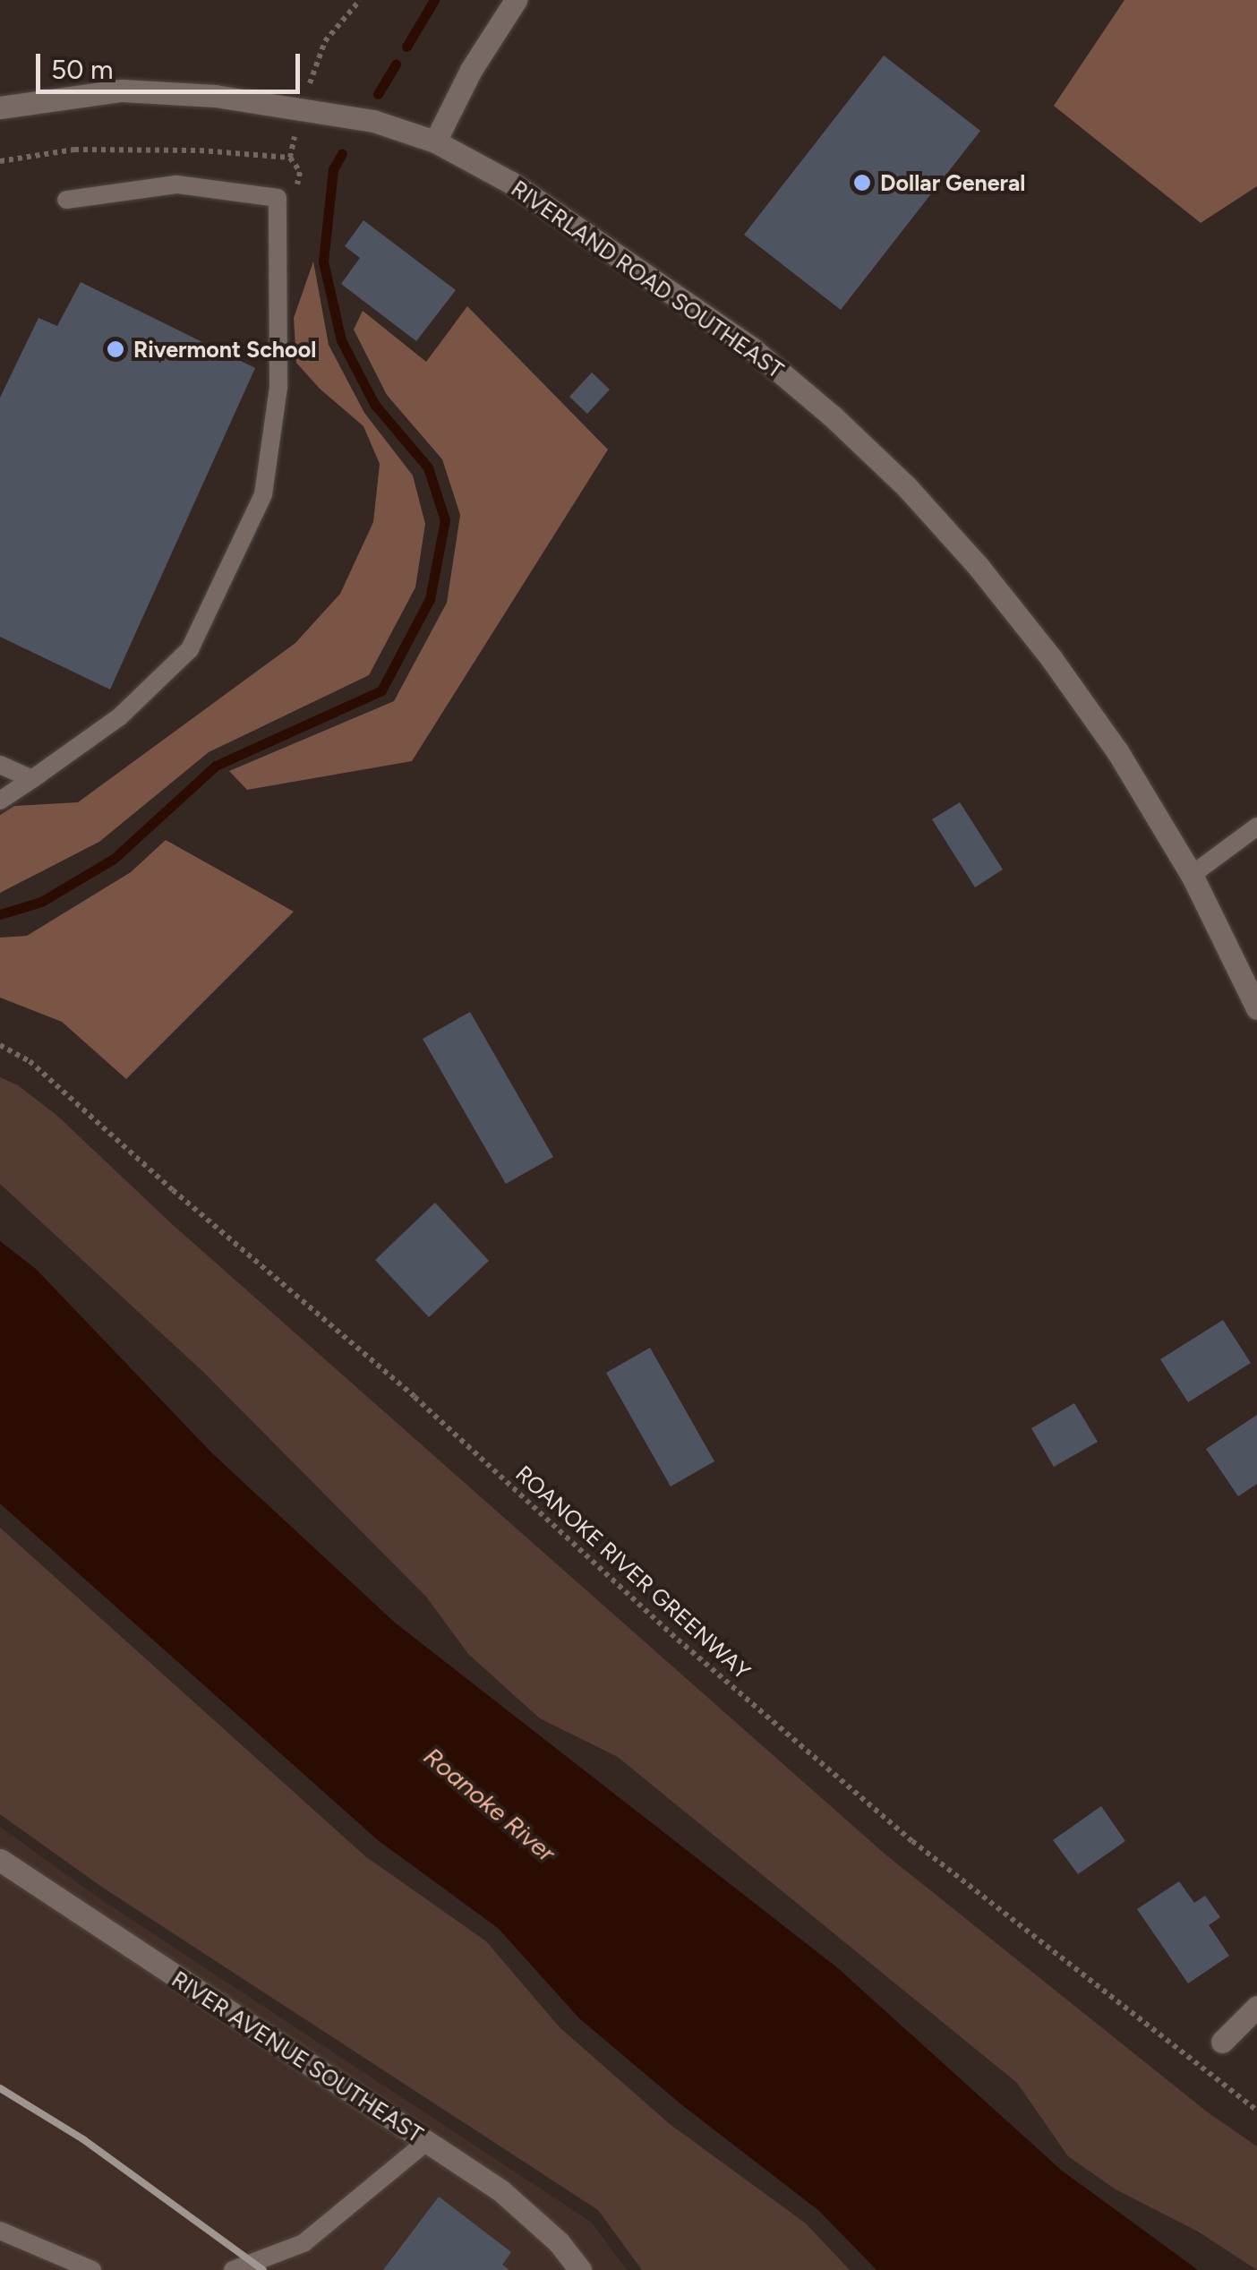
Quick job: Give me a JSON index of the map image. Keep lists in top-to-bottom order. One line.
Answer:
{"streets":{"main road":["RIVERLAND ROAD SOUTHEAST","RIVER AVENUE SOUTHEAST"],"path":["ROANOKE RIVER GREENWAY"]},"water":["Roanoke River"],"places":["Dollar General","Rivermont School"],"scale_bar":"50 m"}
